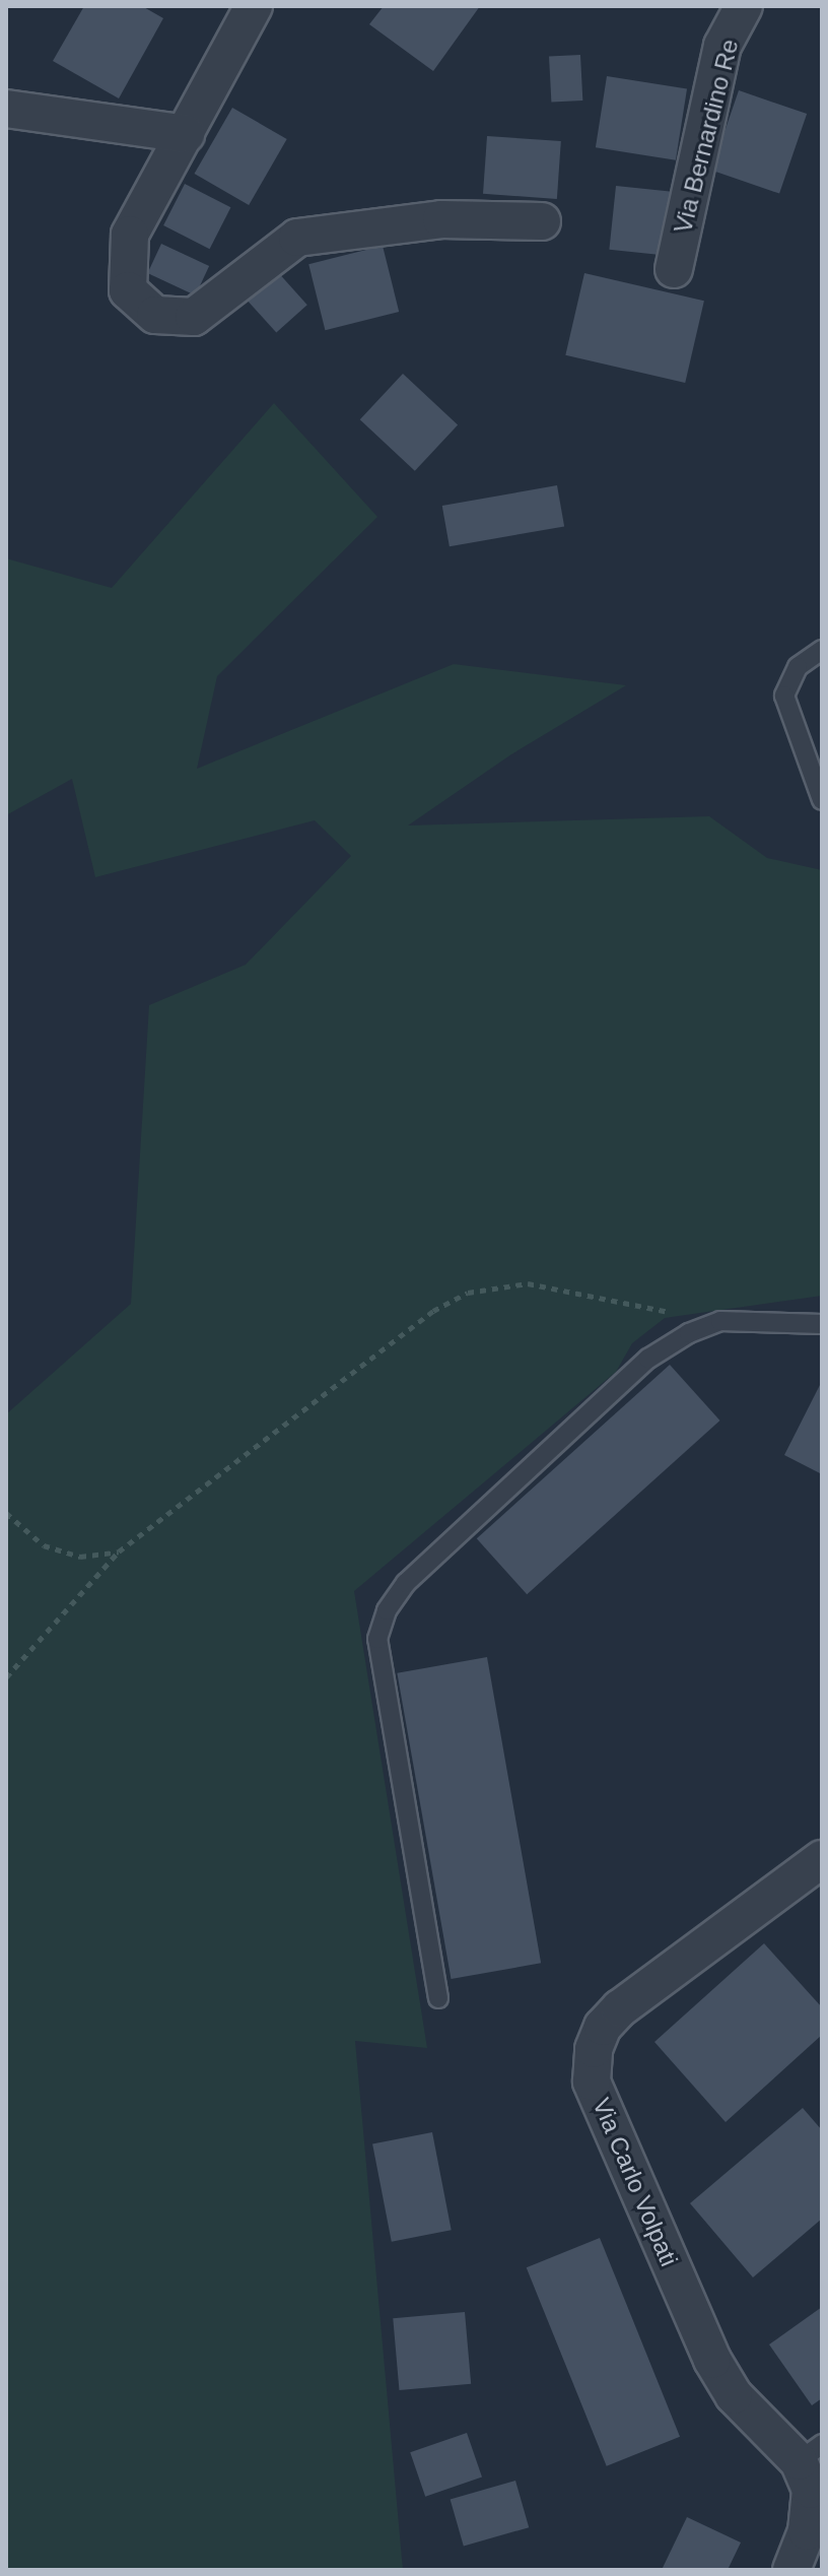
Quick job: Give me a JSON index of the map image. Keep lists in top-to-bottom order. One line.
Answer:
{"streets":{"street":["Via Bernardino Re","Via Carlo Volpati"]}}
